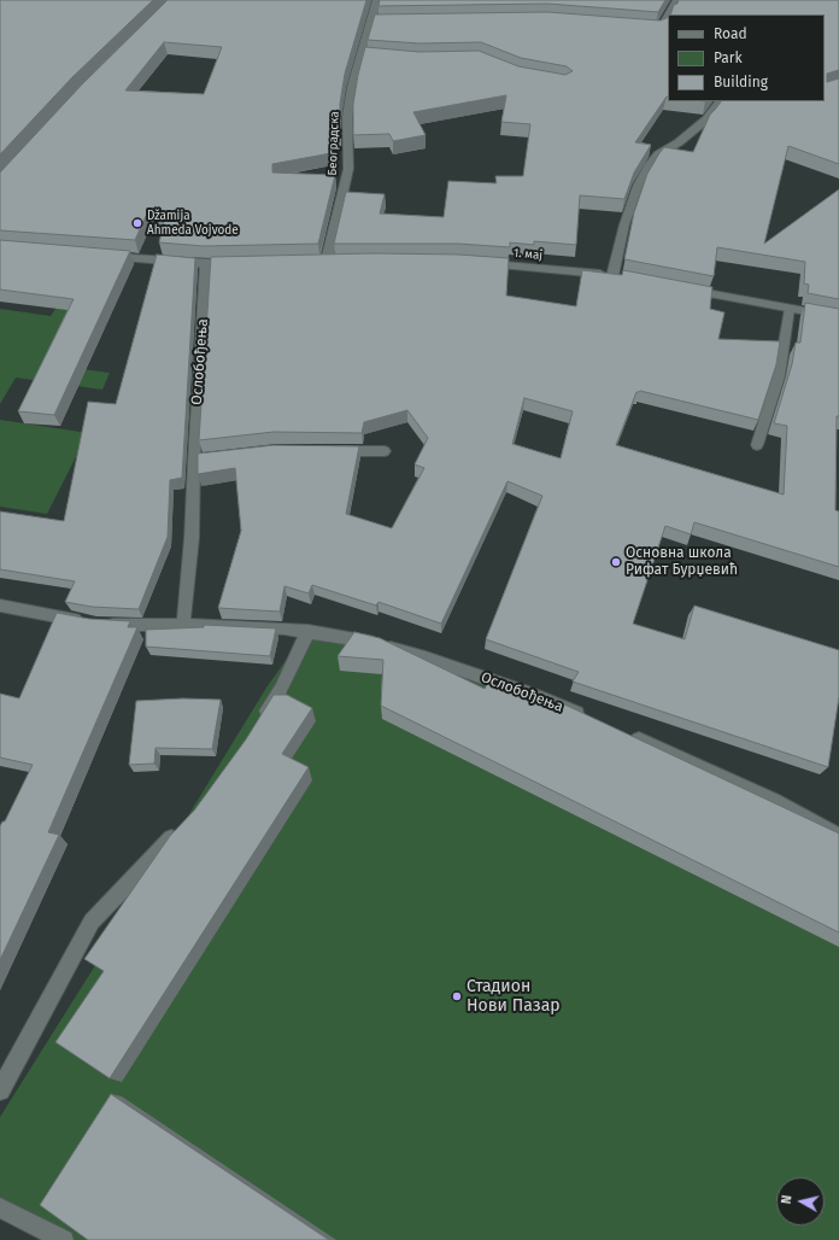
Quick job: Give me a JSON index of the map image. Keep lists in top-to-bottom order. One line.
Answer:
{"streets":{"street":["Београдска","1. мај","Ослобођења"]},"places":["Džamija Ahmeda Vojvode","Основна школа Рифат Бурџевић","Стадион Нови Пазар"],"legend":["Road","Park","Building"],"north":"left"}
